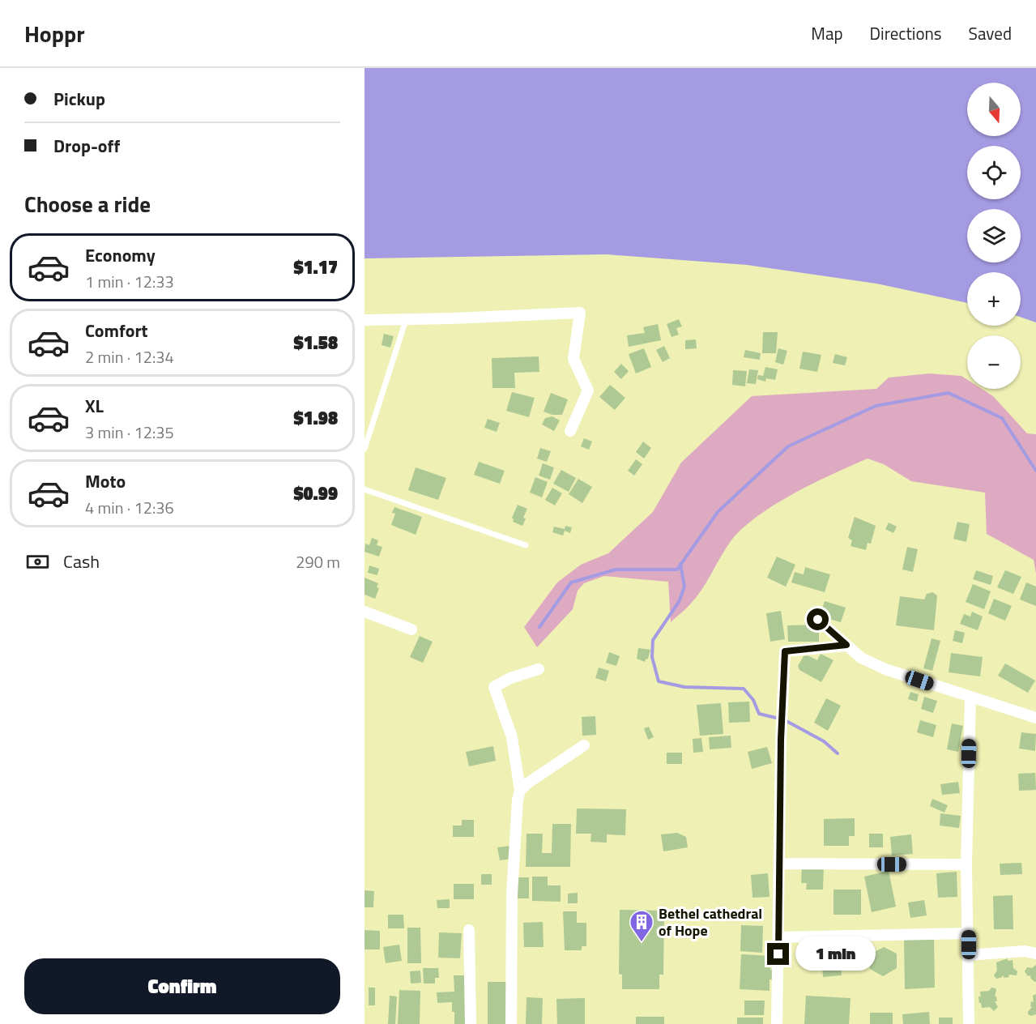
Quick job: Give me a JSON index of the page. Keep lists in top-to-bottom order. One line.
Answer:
{"places":{"building":["Bethel cathedral of Hope"]},"north":"bottom","page":{"header":"Hoppr","nav":["Map","Directions","Saved"],"banner":["Pickup","Drop-off"],"map_buttons":["+","−"],"heading":"Choose a ride","list":[{"name":"Economy","note":"1 min · 12:33","value":"$1.17"},{"name":"Comfort","note":"2 min · 12:34","value":"$1.58"},{"name":"XL","note":"3 min · 12:35","value":"$1.98"},{"name":"Moto","note":"4 min · 12:36","value":"$0.99"}],"pay":["Cash","290 m"],"bubble":"1 min","buttons":"Confirm"}}
